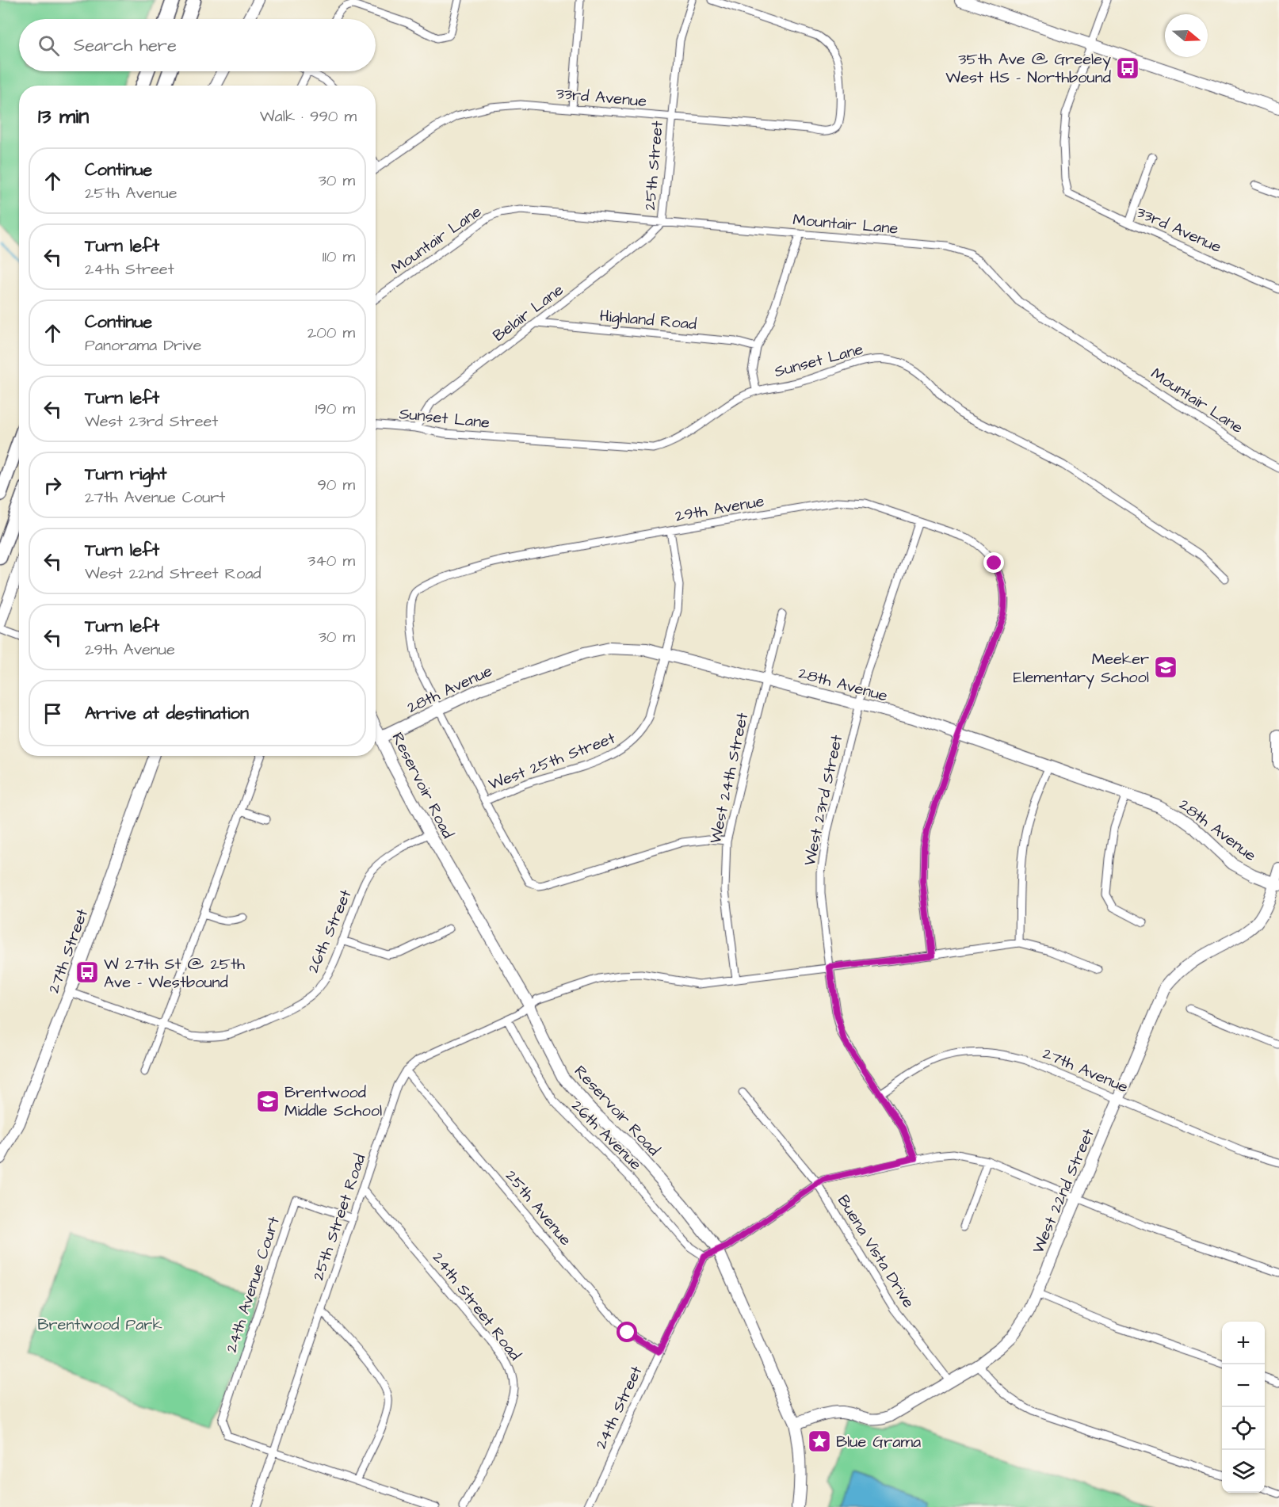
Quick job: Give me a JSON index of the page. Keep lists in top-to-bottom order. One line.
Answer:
{"streets":{"street":["33rd Avenue","25th Street","Mountair Lane","Belair Lane","Highland Road","Sunset Lane","29th Avenue","28th Avenue","West 25th Street","West 24th Street","Reservoir Road","West 23rd Street","26th Street","27th Street","27th Avenue","26th Avenue","West 22nd Street","25th Avenue","25th Street Road","Buena Vista Drive","24th Avenue Court","24th Street Road","24th Street"]},"crossings":[["33rd Avenue","25th Street"],["25th Street","Mountair Lane"],["25th Street","Belair Lane"],["Mountair Lane","Belair Lane"],["Belair Lane","Highland Road"],["Belair Lane","Sunset Lane"],["29th Avenue","28th Avenue"],["29th Avenue","West 25th Street"],["29th Avenue","West 23rd Street"],["28th Avenue","West 25th Street"],["28th Avenue","West 24th Street"],["28th Avenue","Reservoir Road"],["28th Avenue","West 23rd Street"],["28th Avenue","West 22nd Street"],["West 24th Street","25th Street Road"],["Reservoir Road","26th Street"],["Reservoir Road","West 22nd Street"],["Reservoir Road","25th Street Road"],["West 23rd Street","27th Avenue"],["West 23rd Street","25th Street Road"],["27th Avenue","West 22nd Street"],["26th Avenue","25th Street Road"],["26th Avenue","24th Street"],["West 22nd Street","Buena Vista Drive"],["25th Avenue","25th Street Road"],["25th Avenue","24th Street"],["25th Street Road","24th Avenue Court"],["25th Street Road","24th Street Road"]],"parks":["Brentwood Park"],"places":{"bus stop":["35th Ave @ Greeley West HS - Northbound","W 27th St @ 25th Ave - Westbound"],"school or university":["Meeker Elementary School","Brentwood Middle School"],"place":["Blue Grama"]},"north":"right","page":{"search":"Search here","heading":["13 min","Walk · 990 m"],"list":[["Continue","25th Avenue","30 m"],["Turn left","24th Street","110 m"],["Continue","Panorama Drive","200 m"],["Turn left","West 23rd Street","190 m"],["Turn right","27th Avenue Court","90 m"],["Turn left","West 22nd Street Road","340 m"],["Turn left","29th Avenue","30 m"],"Arrive at destination"],"map_buttons":["+","−"]}}
